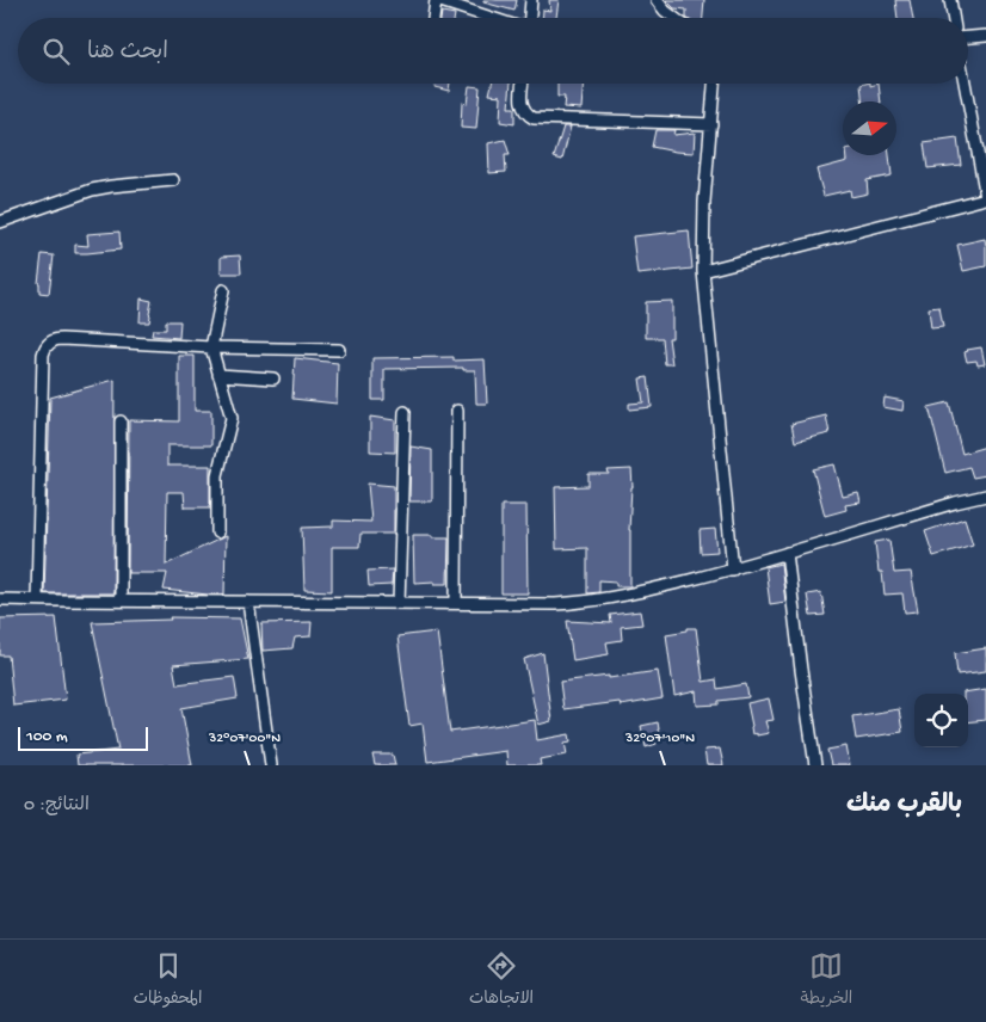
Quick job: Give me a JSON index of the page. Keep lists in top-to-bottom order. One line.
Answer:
{"scale_bar":"100 m","north":"right","page":{"search":"ابحث هنا","scale":"100 m","heading":["بالقرب منك","النتائج: 0"],"nav":["الخريطة","الاتجاهات","المحفوظات"]},"coordinates":["32°07'00\"N","32°07'10\"N"]}
